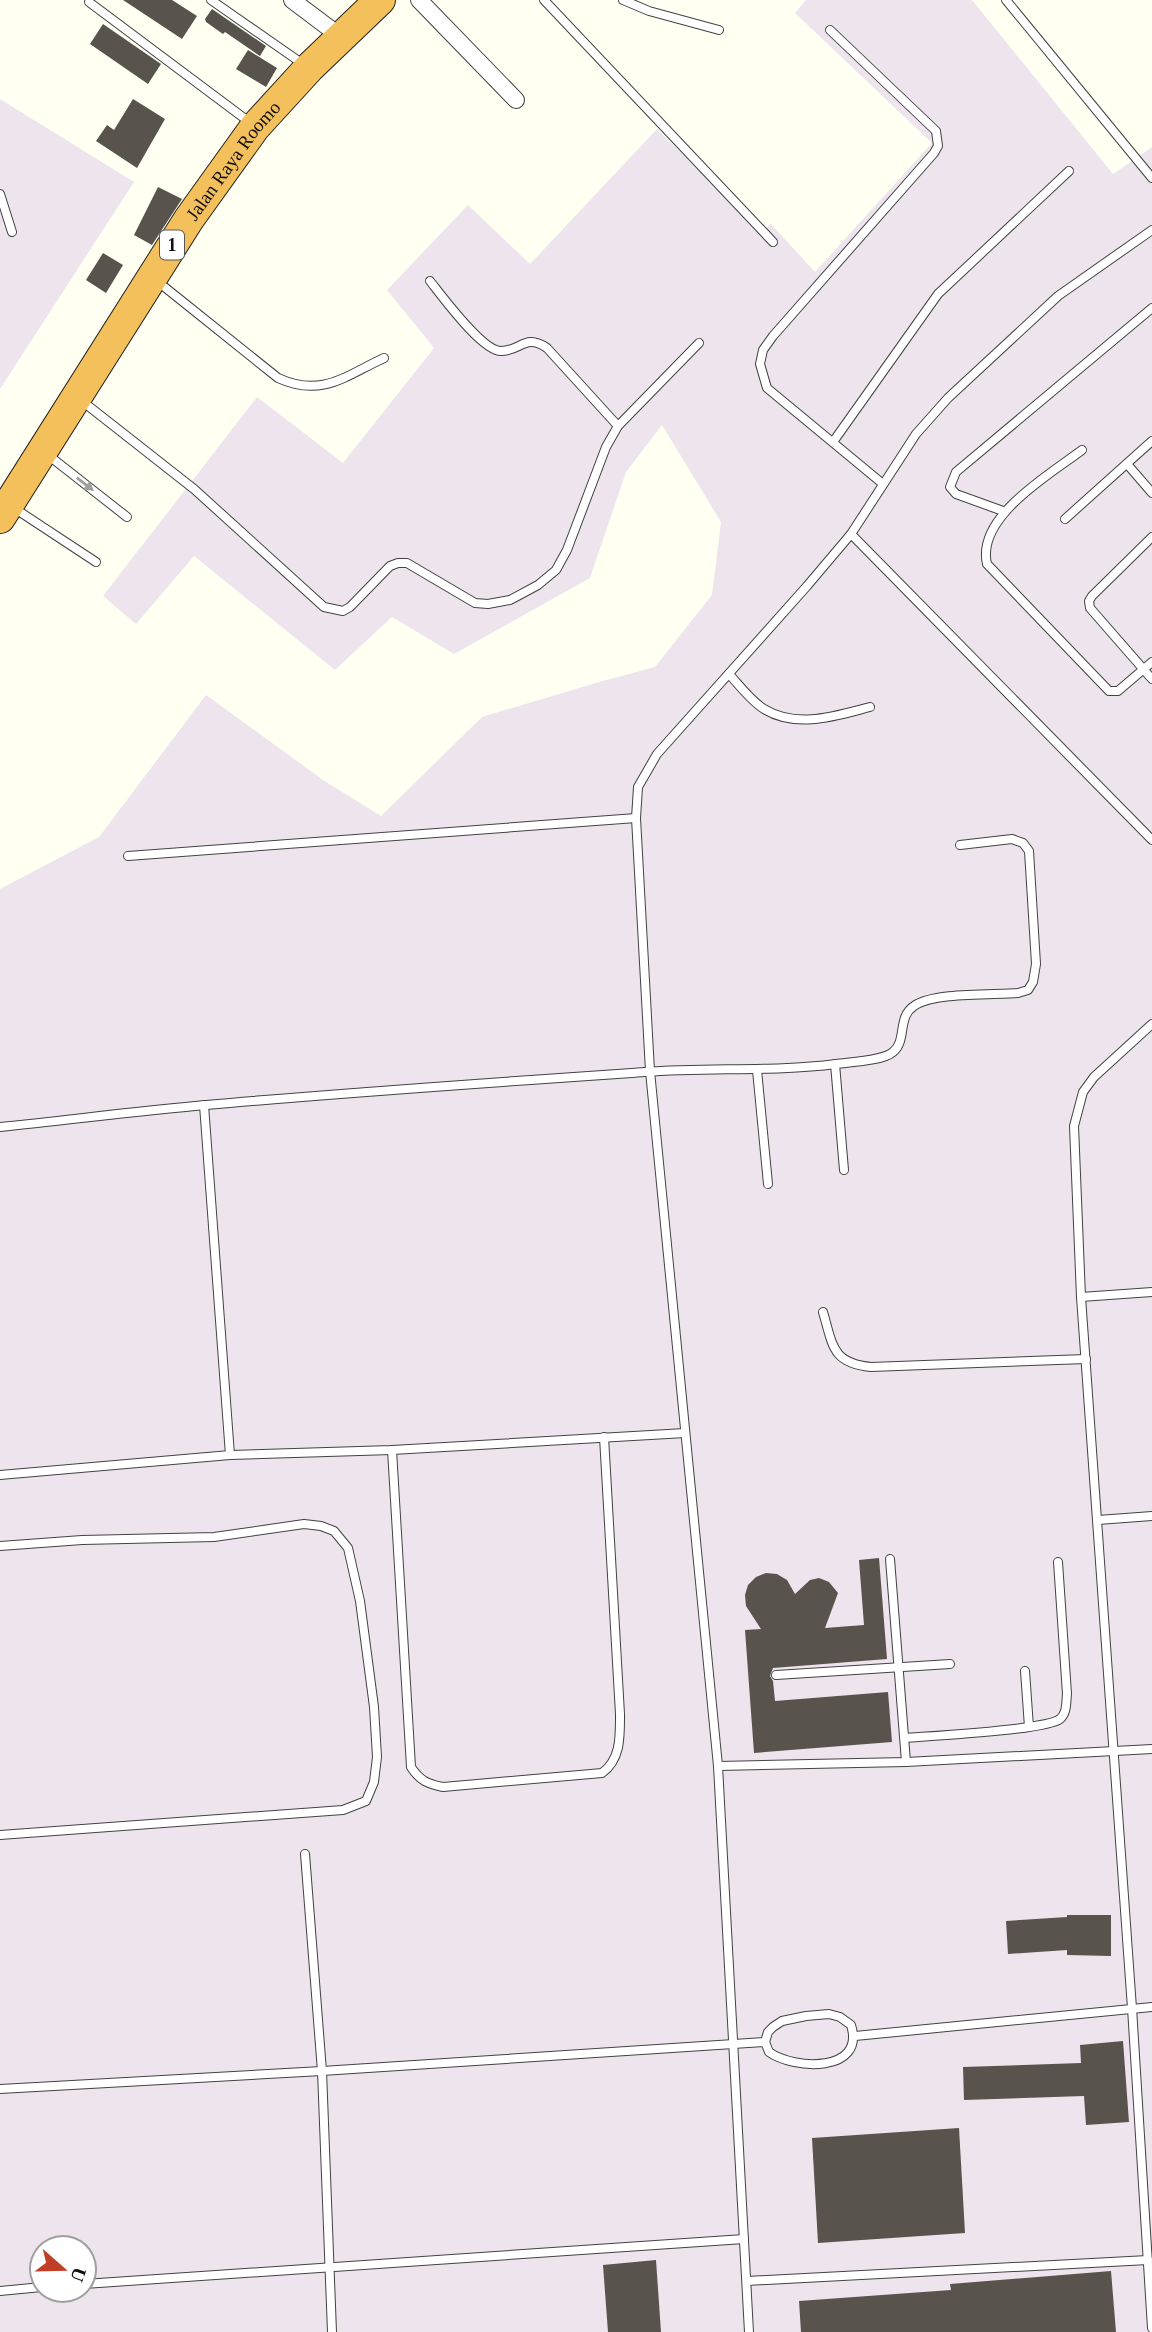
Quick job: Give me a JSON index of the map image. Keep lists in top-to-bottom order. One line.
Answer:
{"streets":{"highway":["Jalan Raya Roomo","1"]},"north":"right"}
